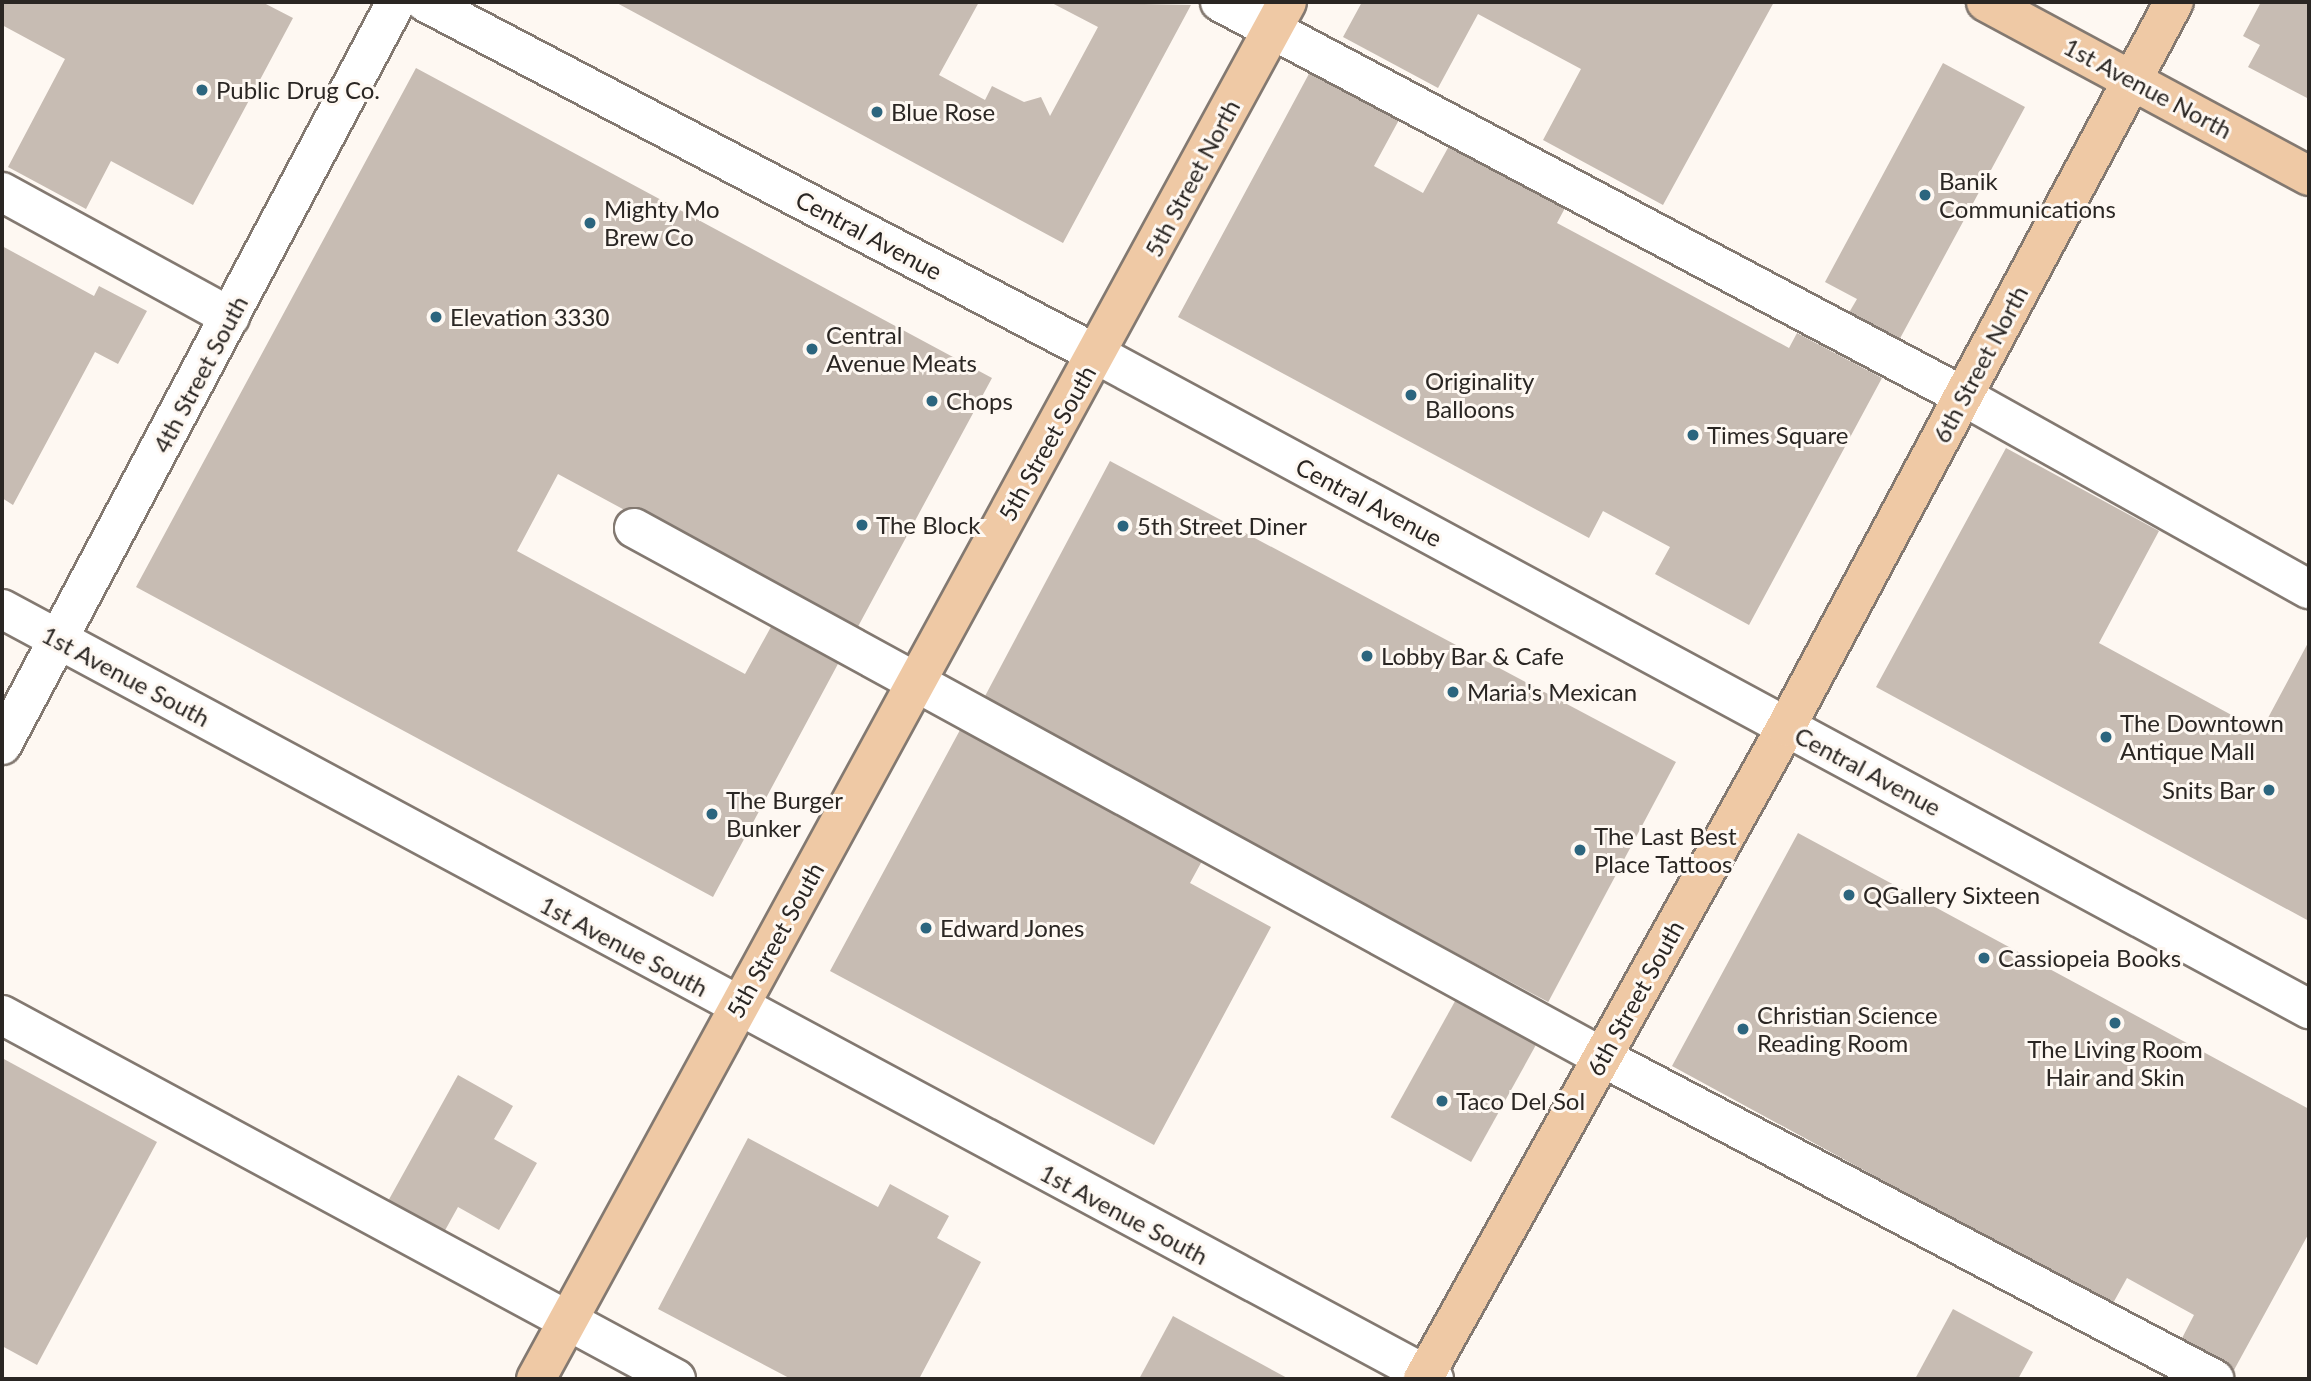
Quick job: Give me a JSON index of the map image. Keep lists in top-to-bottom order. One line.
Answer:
{"streets":{"main road":["1st Avenue North","5th Street North","6th Street North","5th Street South","6th Street South"],"street":["Central Avenue","4th Street South","1st Avenue South"]},"crossings":[["1st Avenue North","6th Street North"],["5th Street North","Central Avenue"],["5th Street North","5th Street South"],["Central Avenue","6th Street North"],["Central Avenue","5th Street South"],["Central Avenue","6th Street South"],["6th Street North","6th Street South"],["4th Street South","1st Avenue South"],["5th Street South","1st Avenue South"],["1st Avenue South","6th Street South"]],"places":["Public Drug Co.","Blue Rose","Banik Communications","Mighty Mo Brew Co","Elevation 3330","Central Avenue Meats","Originality Balloons","Chops","Times Square","The Block","5th Street Diner","Lobby Bar & Cafe","Maria's Mexican","The Downtown Antique Mall","Snits Bar","The Burger Bunker","The Last Best Place Tattoos","QGallery Sixteen","Edward Jones","Cassiopeia Books","The Living Room Hair and Skin","Christian Science Reading Room","Taco Del Sol"]}
